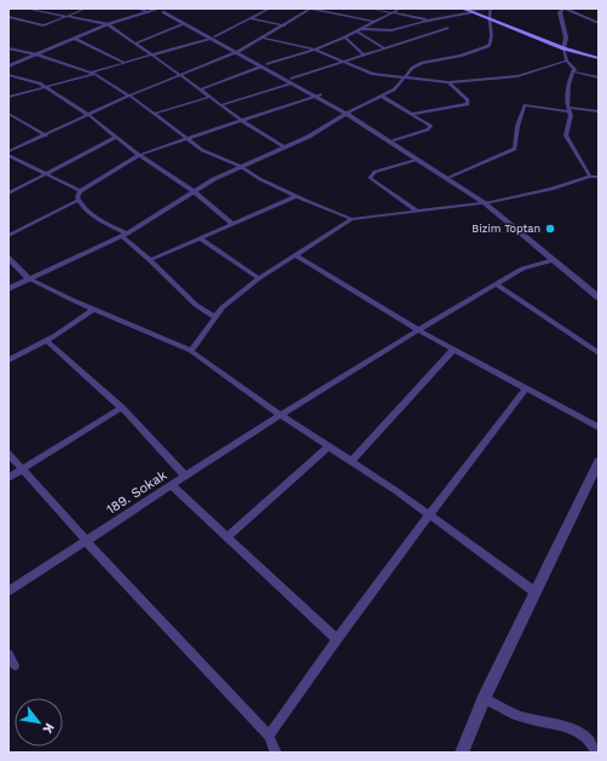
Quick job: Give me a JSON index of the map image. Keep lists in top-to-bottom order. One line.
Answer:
{"streets":{"street":["189. Sokak"]},"places":["Bizim Toptan"],"north":"bottom right"}
